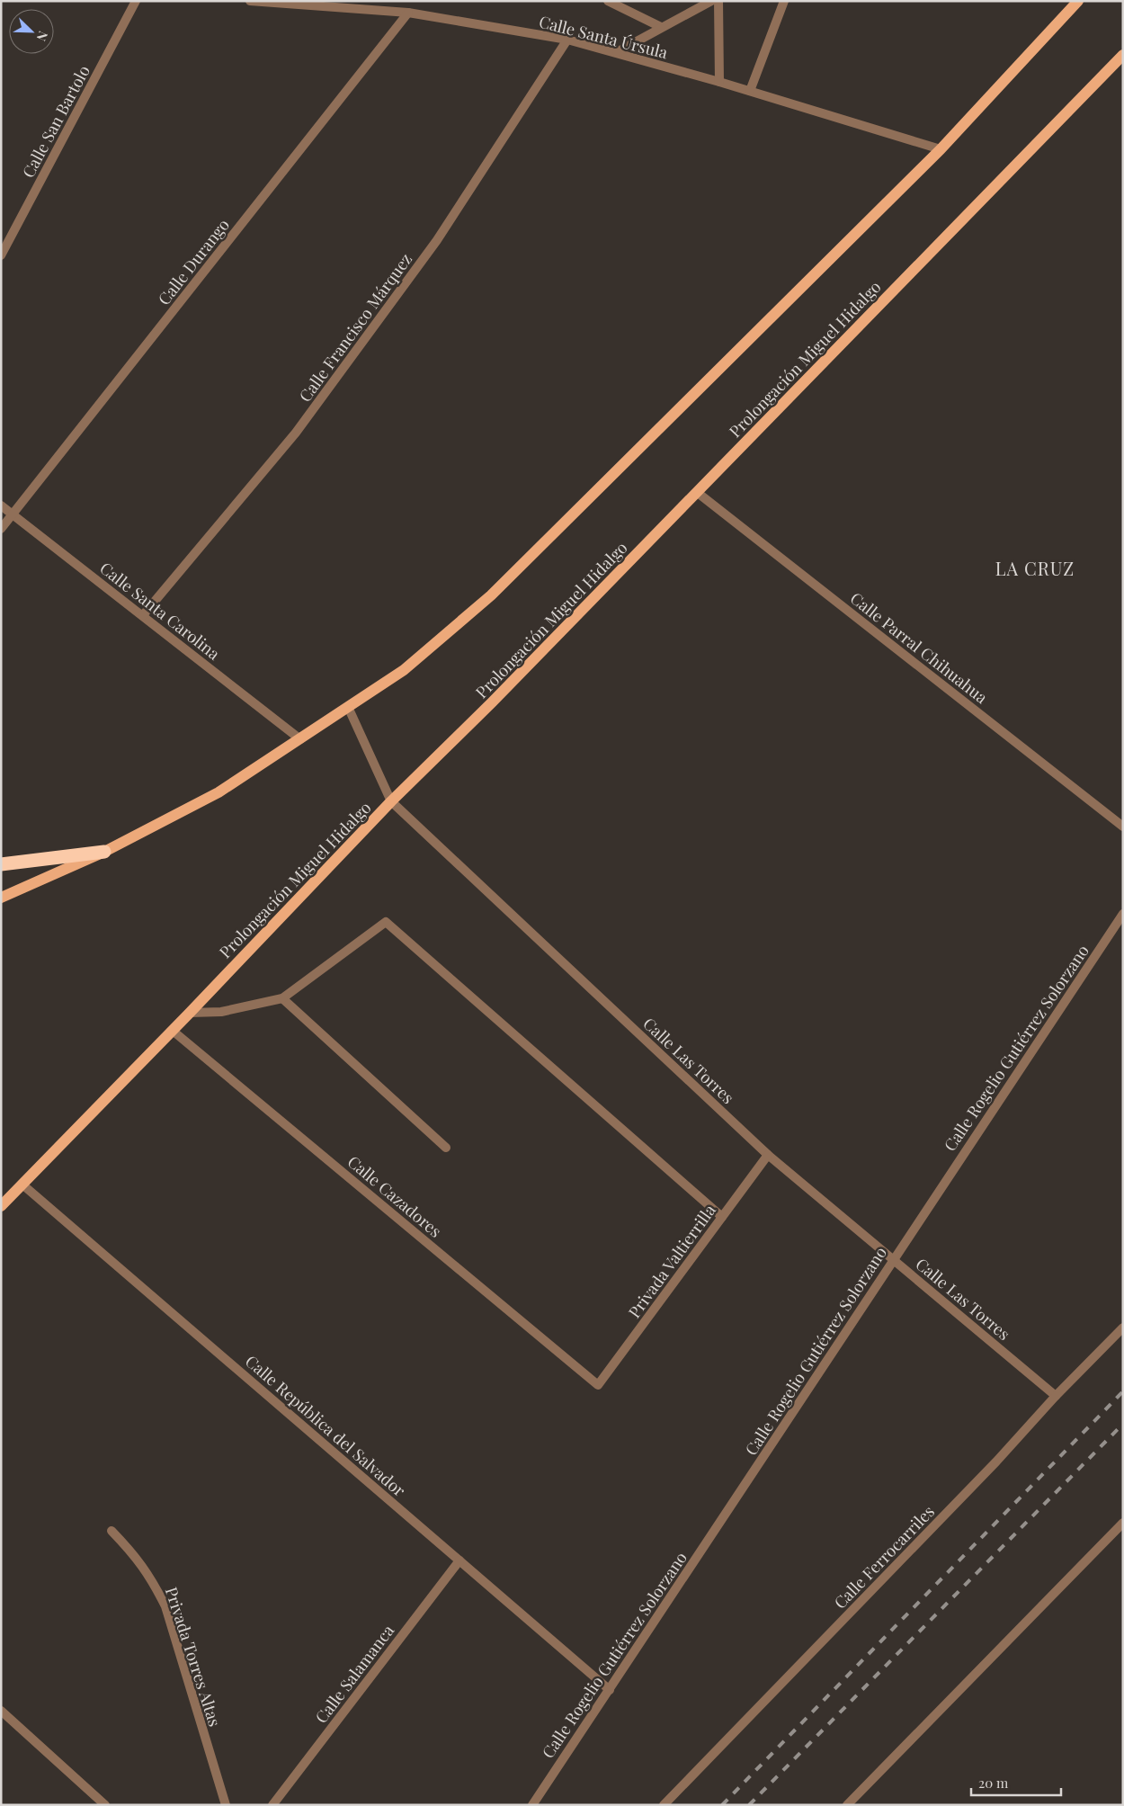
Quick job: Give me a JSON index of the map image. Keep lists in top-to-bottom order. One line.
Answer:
{"streets":{"main road":["Prolongación Miguel Hidalgo"],"street":["Calle Santa Úrsula","Calle San Bartolo","Calle Durango","Calle Francisco Márquez","Calle Santa Carolina","Calle Parral Chihuahua","Calle Rogelio Gutiérrez Solorzano","Calle Las Torres","Calle Cazadores","Privada Valtierrilla","Calle República del Salvador","Calle Ferrocarriles","Privada Torres Altas","Calle Salamanca"]},"crossings":[["Calle Santa Úrsula","Calle Durango"],["Calle Santa Úrsula","Calle Francisco Márquez"],["Calle Durango","Calle Santa Carolina"],["Calle Francisco Márquez","Calle Santa Carolina"],["Prolongación Miguel Hidalgo","Calle Parral Chihuahua"],["Prolongación Miguel Hidalgo","Calle Las Torres"],["Prolongación Miguel Hidalgo","Calle Cazadores"],["Prolongación Miguel Hidalgo","Calle República del Salvador"],["Calle Rogelio Gutiérrez Solorzano","Calle Las Torres"],["Calle Rogelio Gutiérrez Solorzano","Calle República del Salvador"],["Calle Las Torres","Privada Valtierrilla"],["Calle Las Torres","Calle Ferrocarriles"],["Calle Cazadores","Privada Valtierrilla"],["Calle República del Salvador","Calle Salamanca"]],"districts":["LA CRUZ"],"scale_bar":"20 m","north":"bottom right"}
